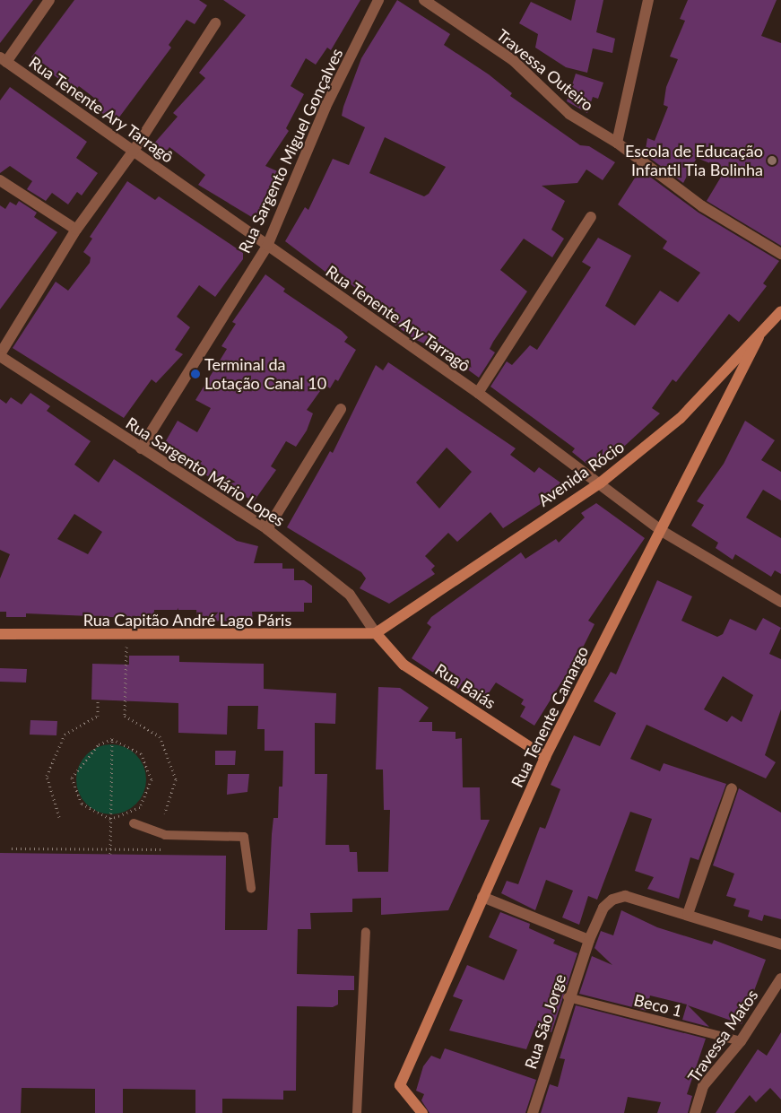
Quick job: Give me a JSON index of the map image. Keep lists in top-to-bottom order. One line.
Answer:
{"streets":{"street":["Travessa Outeiro","Rua Tenente Ary Tarragô","Rua Sargento Miguel Gonçalves","Rua Sargento Mário Lopes","Avenida Rócio","Rua Capitão André Lago Páris","Rua Baiás","Rua Tenente Camargo","Rua São Jorge","Travessa Matos"],"lane":["Beco 1"]},"crossings":[["Rua Tenente Ary Tarragô","Rua Sargento Miguel Gonçalves"],["Rua Tenente Ary Tarragô","Avenida Rócio"],["Rua Tenente Ary Tarragô","Rua Tenente Camargo"],["Rua Sargento Miguel Gonçalves","Rua Sargento Mário Lopes"],["Rua Sargento Mário Lopes","Avenida Rócio"],["Rua Sargento Mário Lopes","Rua Capitão André Lago Páris"],["Rua Sargento Mário Lopes","Rua Baiás"],["Avenida Rócio","Rua Capitão André Lago Páris"],["Avenida Rócio","Rua Baiás"],["Avenida Rócio","Rua Tenente Camargo"],["Rua Capitão André Lago Páris","Rua Baiás"],["Rua Baiás","Rua Tenente Camargo"],["Beco 1","Rua São Jorge"],["Beco 1","Travessa Matos"]],"places":["Escola de Educação Infantil Tia Bolinha","Terminal da Lotação Canal 10"]}
